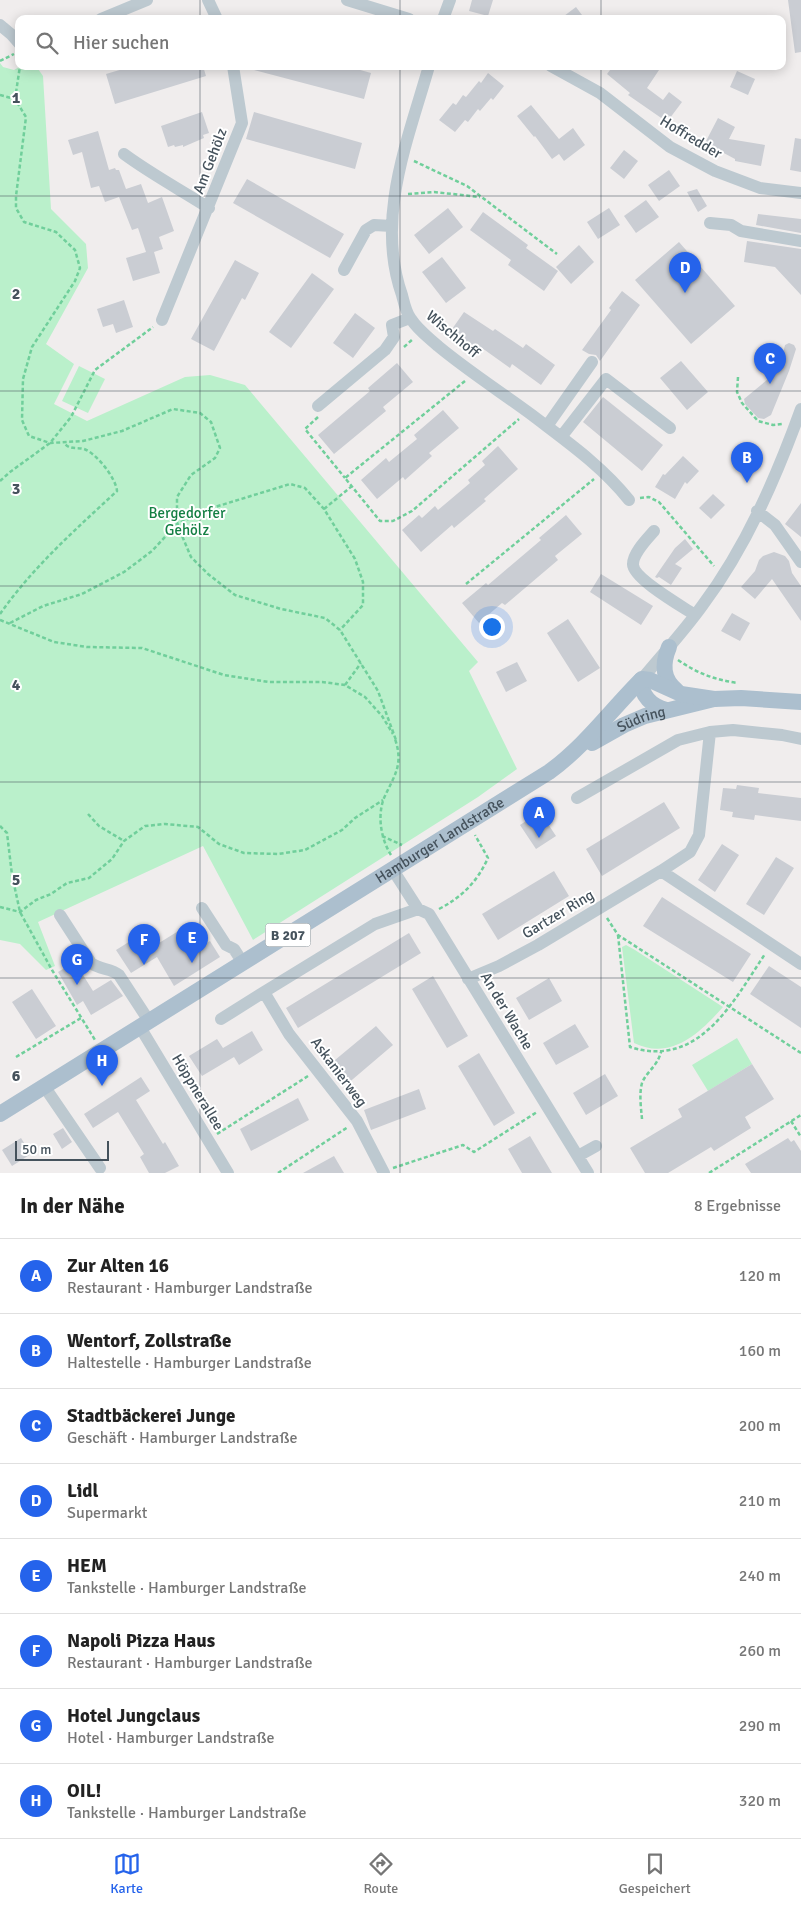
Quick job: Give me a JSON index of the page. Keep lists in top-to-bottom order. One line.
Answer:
{"streets":{"main road":["Südring","Hamburger Landstraße","B 207"],"street":["Hoffredder","Am Gehölz","Wischhoff","Gartzer Ring","An der Wache","Askanierweg","Höppnerallee"]},"crossings":[["Südring","Hamburger Landstraße"],["Hamburger Landstraße","An der Wache"],["Hamburger Landstraße","Höppnerallee"],["Gartzer Ring","An der Wache"]],"parks":["Bergedorfer Gehölz"],"scale_bar":"50 m","page":{"search":"Hier suchen","pins":["D","C","B","A","E","F","G","H"],"scale":"50 m","heading":["In der Nähe","8 Ergebnisse"],"list":[{"mark":"A","name":"Zur Alten 16","note":"Restaurant · Hamburger Landstraße","value":"120 m"},{"mark":"B","name":"Wentorf, Zollstraße","note":"Haltestelle · Hamburger Landstraße","value":"160 m"},{"mark":"C","name":"Stadtbäckerei Junge","note":"Geschäft · Hamburger Landstraße","value":"200 m"},{"mark":"D","name":"Lidl","note":"Supermarkt","value":"210 m"},{"mark":"E","name":"HEM","note":"Tankstelle · Hamburger Landstraße","value":"240 m"},{"mark":"F","name":"Napoli Pizza Haus","note":"Restaurant · Hamburger Landstraße","value":"260 m"},{"mark":"G","name":"Hotel Jungclaus","note":"Hotel · Hamburger Landstraße","value":"290 m"},{"mark":"H","name":"OIL!","note":"Tankstelle · Hamburger Landstraße","value":"320 m"}],"nav":["Karte","Route","Gespeichert"]},"grid":{"rows":["1","2","3","4","5","6"]}}
